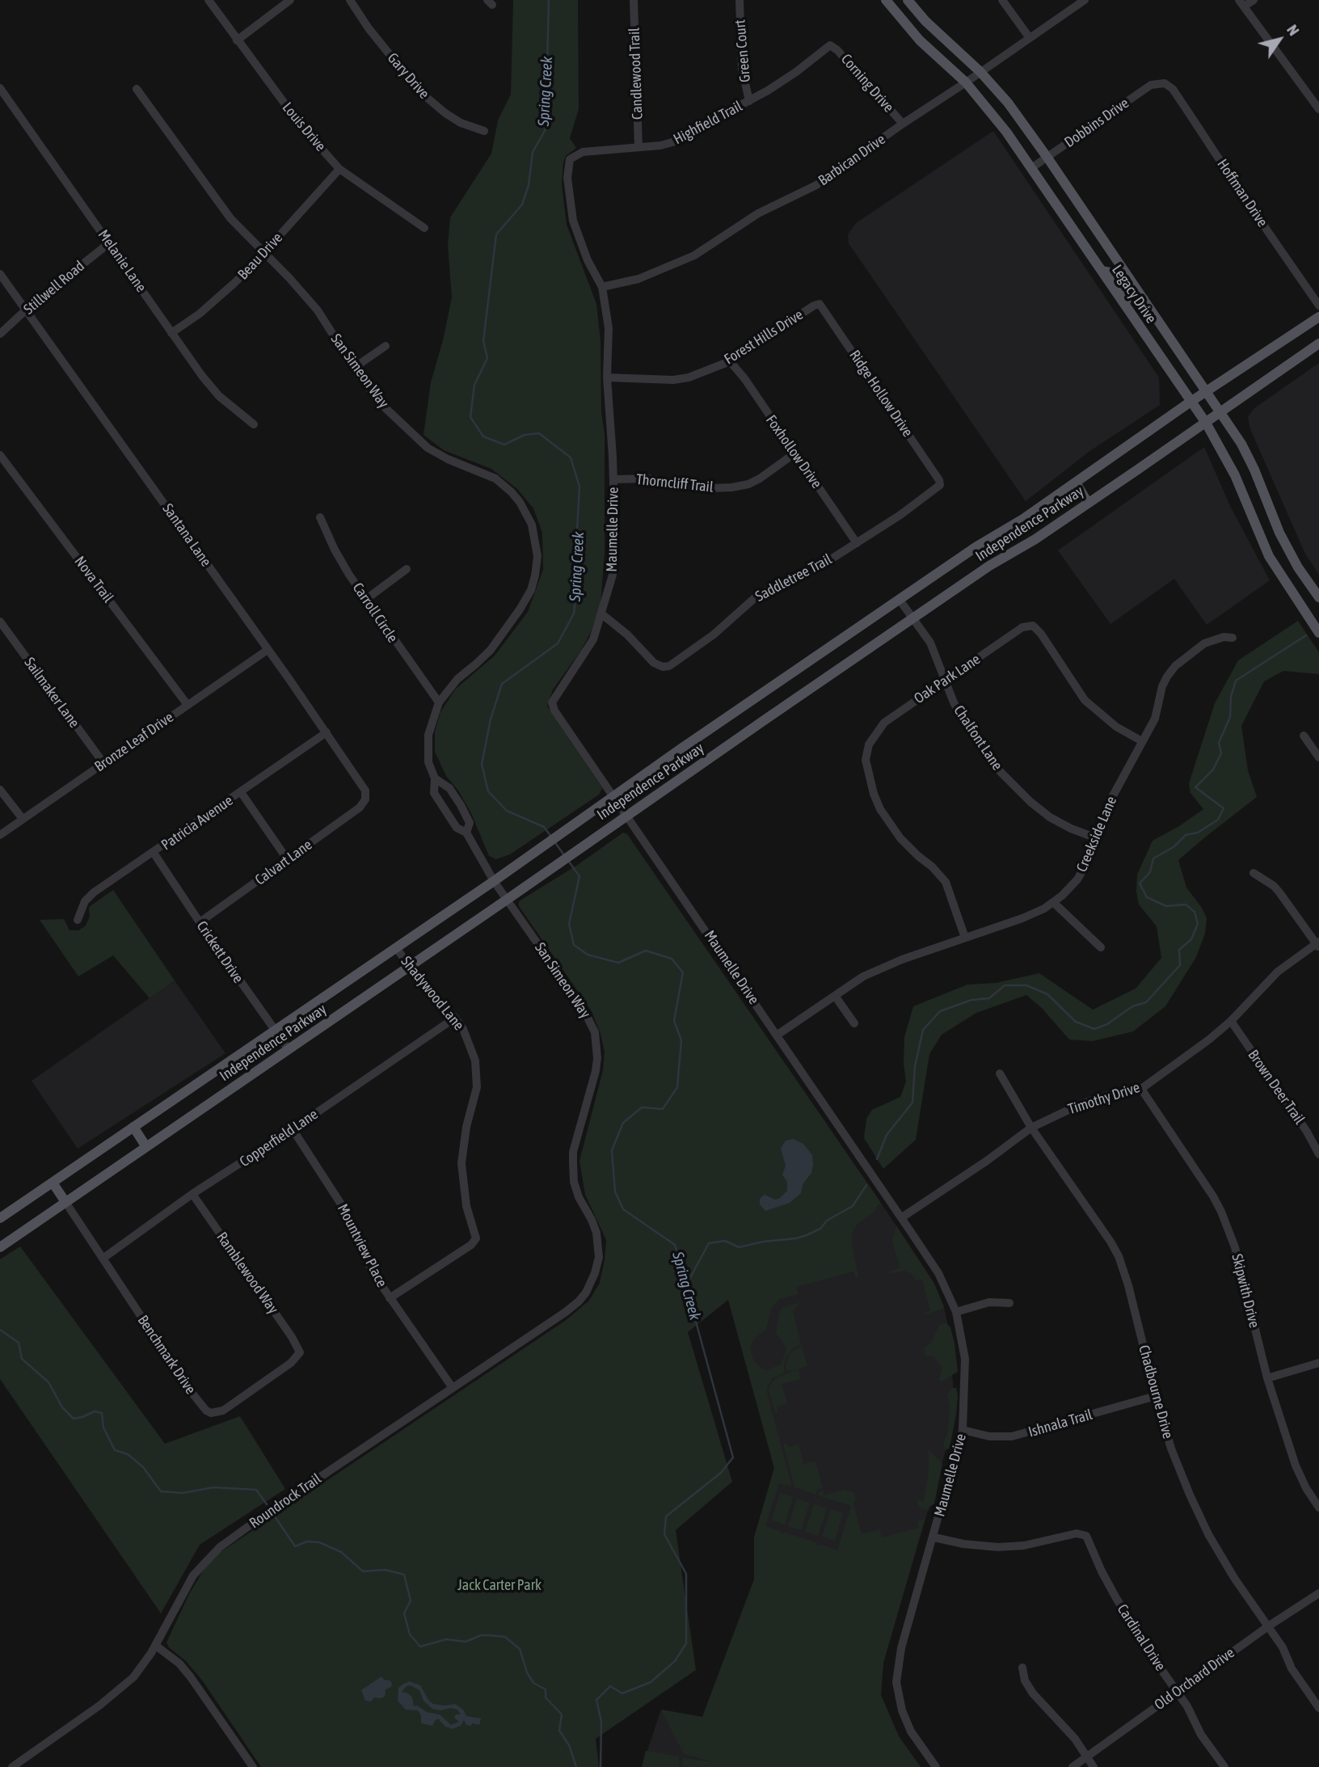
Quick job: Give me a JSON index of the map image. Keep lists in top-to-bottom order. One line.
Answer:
{"streets":{"main road":["Legacy Drive","Independence Parkway"],"street":["Green Court","Candlewood Trail","Gary Drive","Corning Drive","Highfield Trail","Dobbins Drive","Louis Drive","Barbican Drive","Hoffman Drive","Beau Drive","Melanie Lane","Stillwell Road","Forest Hills Drive","San Simeon Way","Ridge Hollow Drive","Foxhollow Drive","Thorncliff Trail","Maumelle Drive","Santana Lane","Saddletree Trail","Nova Trail","Carroll Circle","Oak Park Lane","Sailmaker Lane","Chalfont Lane","Bronze Leaf Drive","Patricia Avenue","Creekside Lane","Calvart Lane","Crickett Drive","Shadywood Lane","Brown Deer Trail","Timothy Drive","Copperfield Lane","Mountview Place","Ramblewood Way","Skipwith Drive","Benchmark Drive","Chadbourne Drive","Ishnala Trail","Roundrock Trail","Cardinal Drive","Old Orchard Drive"]},"crossings":[["Green Court","Highfield Trail"],["Candlewood Trail","Highfield Trail"],["Corning Drive","Highfield Trail"],["Corning Drive","Barbican Drive"],["Highfield Trail","Maumelle Drive"],["Dobbins Drive","Hoffman Drive"],["Dobbins Drive","Legacy Drive"],["Louis Drive","Beau Drive"],["Barbican Drive","Legacy Drive"],["Barbican Drive","Maumelle Drive"],["Beau Drive","Melanie Lane"],["Beau Drive","San Simeon Way"],["Melanie Lane","Stillwell Road"],["Stillwell Road","Santana Lane"],["Legacy Drive","Independence Parkway"],["Forest Hills Drive","Ridge Hollow Drive"],["Forest Hills Drive","Foxhollow Drive"],["Forest Hills Drive","Maumelle Drive"],["San Simeon Way","Independence Parkway"],["San Simeon Way","Carroll Circle"],["San Simeon Way","Roundrock Trail"],["Ridge Hollow Drive","Saddletree Trail"],["Foxhollow Drive","Thorncliff Trail"],["Foxhollow Drive","Saddletree Trail"],["Thorncliff Trail","Maumelle Drive"],["Independence Parkway","Maumelle Drive"],["Independence Parkway","Chalfont Lane"],["Independence Parkway","Crickett Drive"],["Independence Parkway","Shadywood Lane"],["Independence Parkway","Benchmark Drive"],["Maumelle Drive","Saddletree Trail"],["Maumelle Drive","Creekside Lane"],["Maumelle Drive","Timothy Drive"],["Maumelle Drive","Ishnala Trail"],["Maumelle Drive","Cardinal Drive"],["Santana Lane","Bronze Leaf Drive"],["Santana Lane","Patricia Avenue"],["Santana Lane","Calvart Lane"],["Nova Trail","Bronze Leaf Drive"],["Oak Park Lane","Chalfont Lane"],["Oak Park Lane","Creekside Lane"],["Sailmaker Lane","Bronze Leaf Drive"],["Chalfont Lane","Creekside Lane"],["Patricia Avenue","Crickett Drive"],["Calvart Lane","Crickett Drive"],["Shadywood Lane","Copperfield Lane"],["Shadywood Lane","Mountview Place"],["Brown Deer Trail","Timothy Drive"],["Timothy Drive","Skipwith Drive"],["Timothy Drive","Chadbourne Drive"],["Copperfield Lane","Mountview Place"],["Copperfield Lane","Ramblewood Way"],["Copperfield Lane","Benchmark Drive"],["Mountview Place","Roundrock Trail"],["Ramblewood Way","Benchmark Drive"],["Chadbourne Drive","Ishnala Trail"],["Chadbourne Drive","Old Orchard Drive"],["Cardinal Drive","Old Orchard Drive"]],"water":["Spring Creek"],"parks":["Jack Carter Park"],"north":"top right"}
